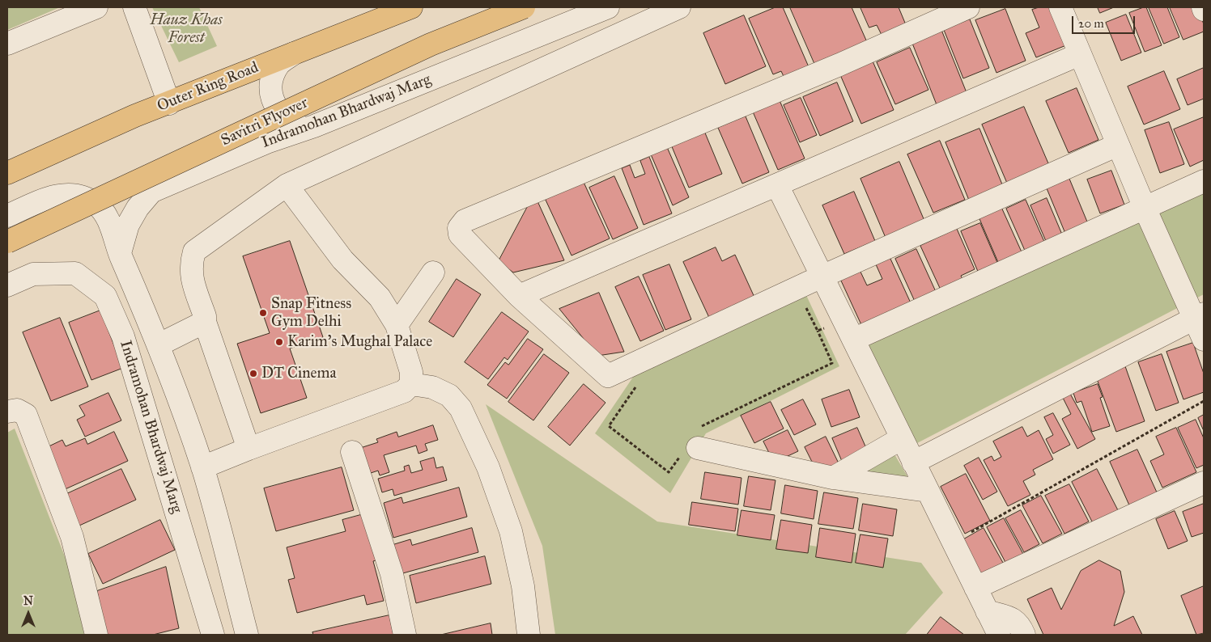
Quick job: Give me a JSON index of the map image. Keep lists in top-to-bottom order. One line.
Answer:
{"streets":{"main road":["Outer Ring Road","Savitri Flyover"],"street":["Indramohan Bhardwaj Marg"]},"parks":["Hauz Khas Forest"],"places":["Snap Fitness Gym Delhi","Karim's Mughal Palace","DT Cinema"],"scale_bar":"20 m","north":"top"}
